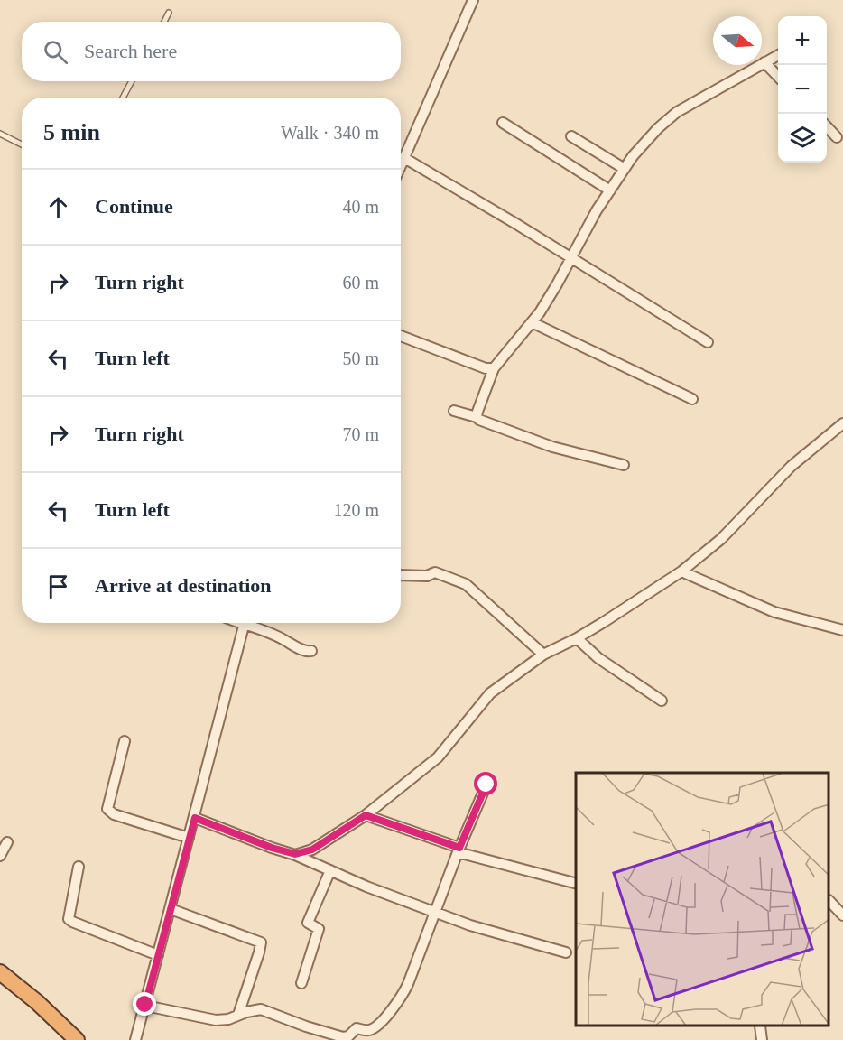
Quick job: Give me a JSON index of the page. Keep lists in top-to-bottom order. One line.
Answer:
{"north":"right","page":{"map_buttons":["+","−"],"search":"Search here","heading":["5 min","Walk · 340 m"],"list":[["Continue","40 m"],["Turn right","60 m"],["Turn left","50 m"],["Turn right","70 m"],["Turn left","120 m"],"Arrive at destination"]}}
